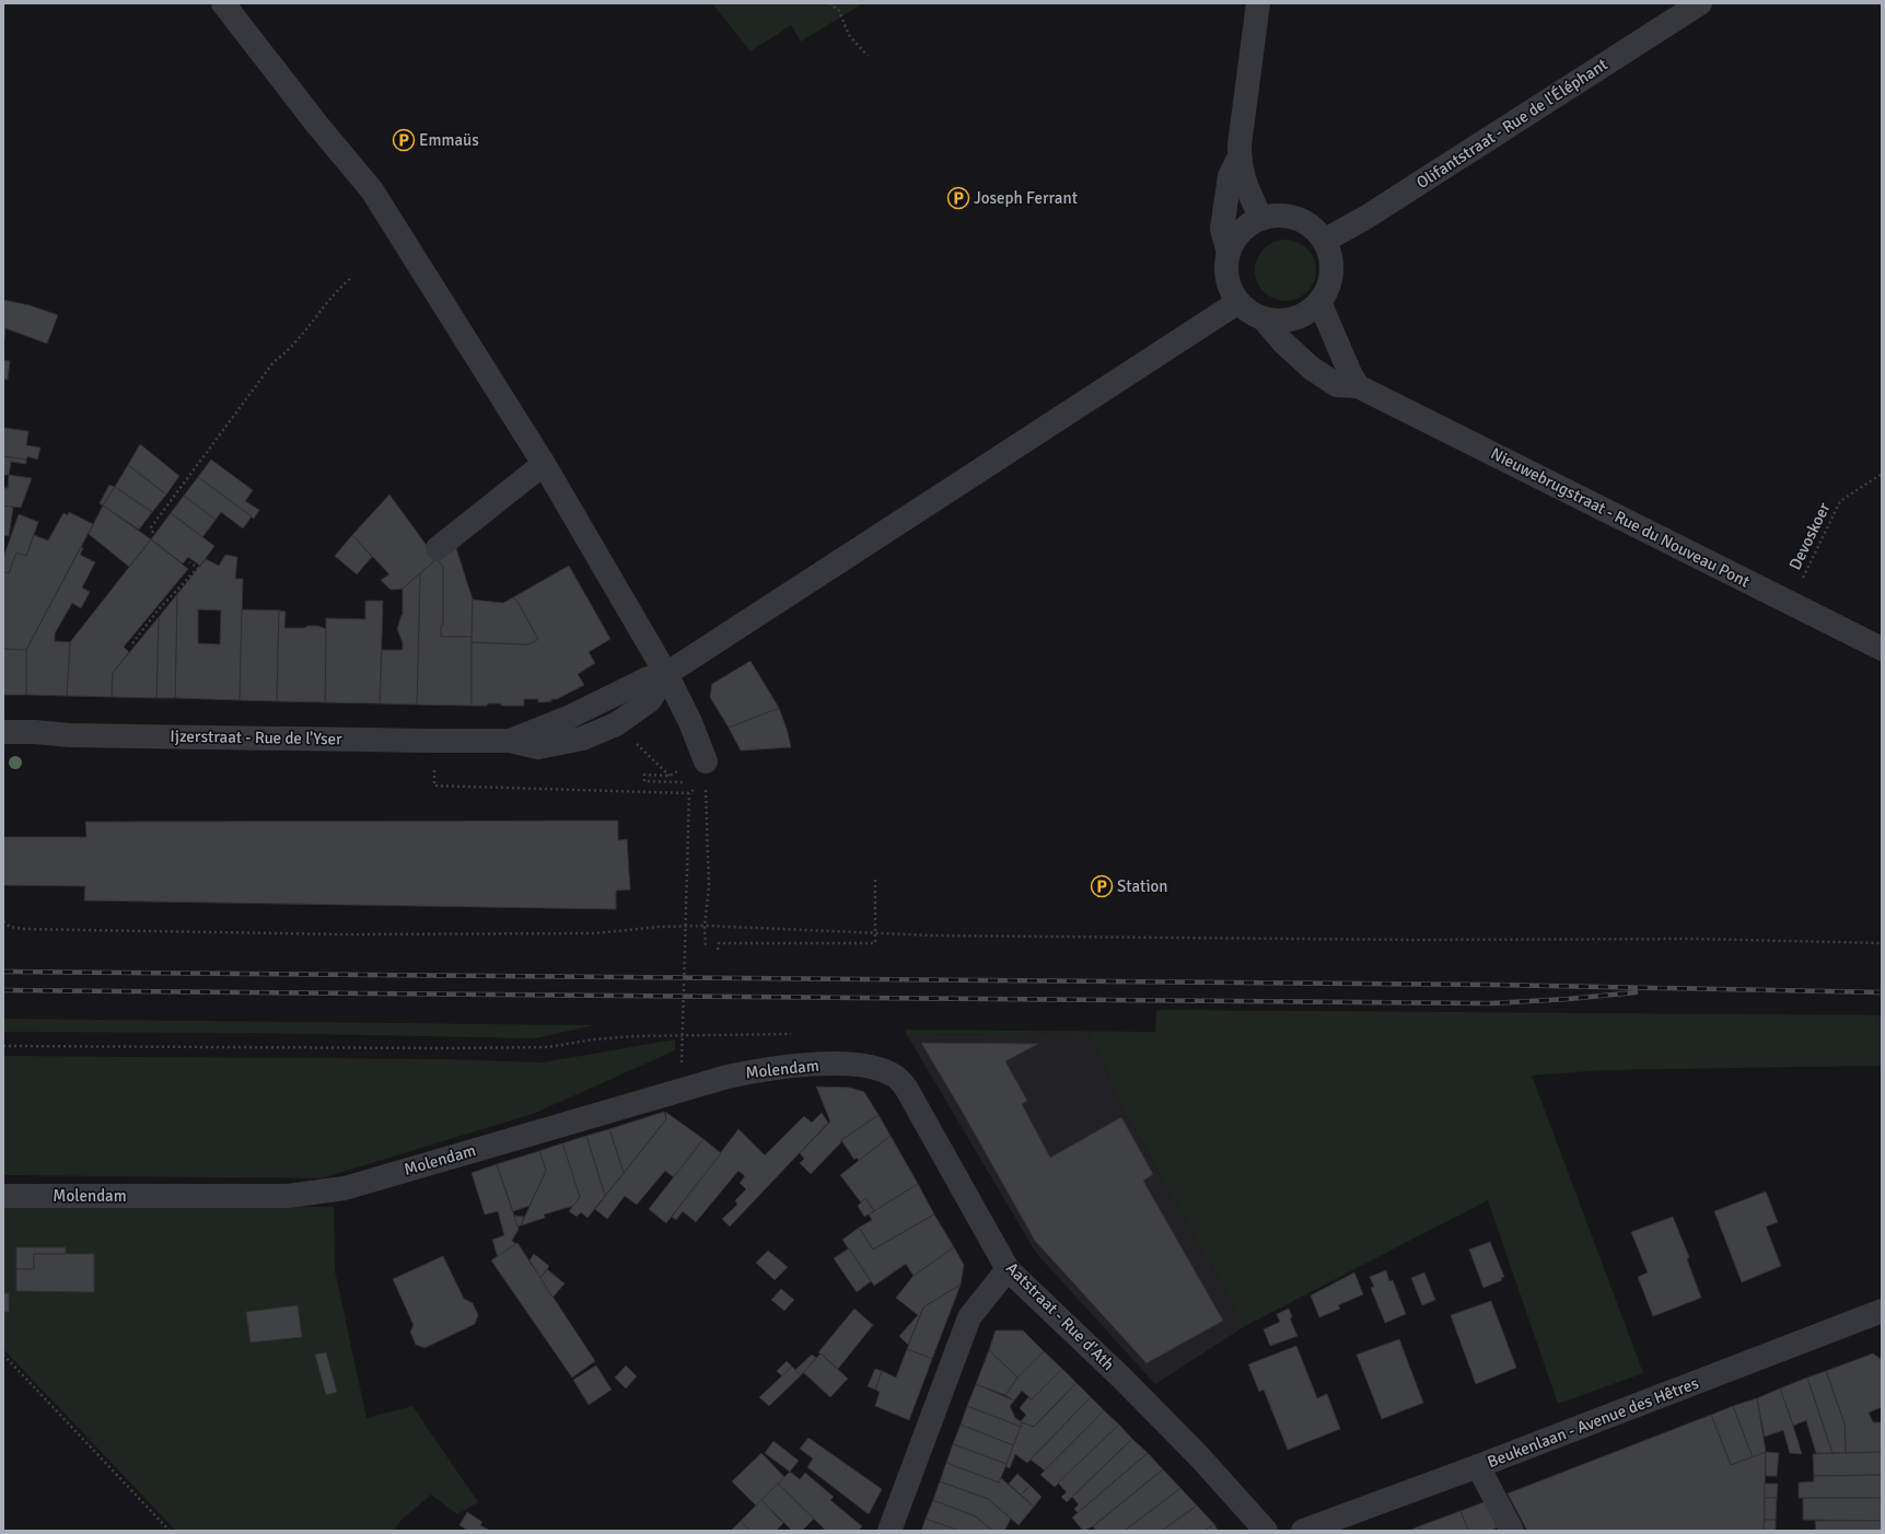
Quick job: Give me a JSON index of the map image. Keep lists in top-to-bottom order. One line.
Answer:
{"streets":{"street":["Olifantstraat - Rue de l'Éléphant","Nieuwebrugstraat - Rue du Nouveau Pont","Ijzerstraat - Rue de l'Yser","Molendam","Aatstraat - Rue d'Ath","Beukenlaan - Avenue des Hêtres"],"path":["Devoskoer"]},"crossings":[["Olifantstraat - Rue de l'Éléphant","Nieuwebrugstraat - Rue du Nouveau Pont"],["Nieuwebrugstraat - Rue du Nouveau Pont","Devoskoer"],["Molendam","Aatstraat - Rue d'Ath"]],"places":{"parking":["Emmaüs","Joseph Ferrant","Station"]}}
